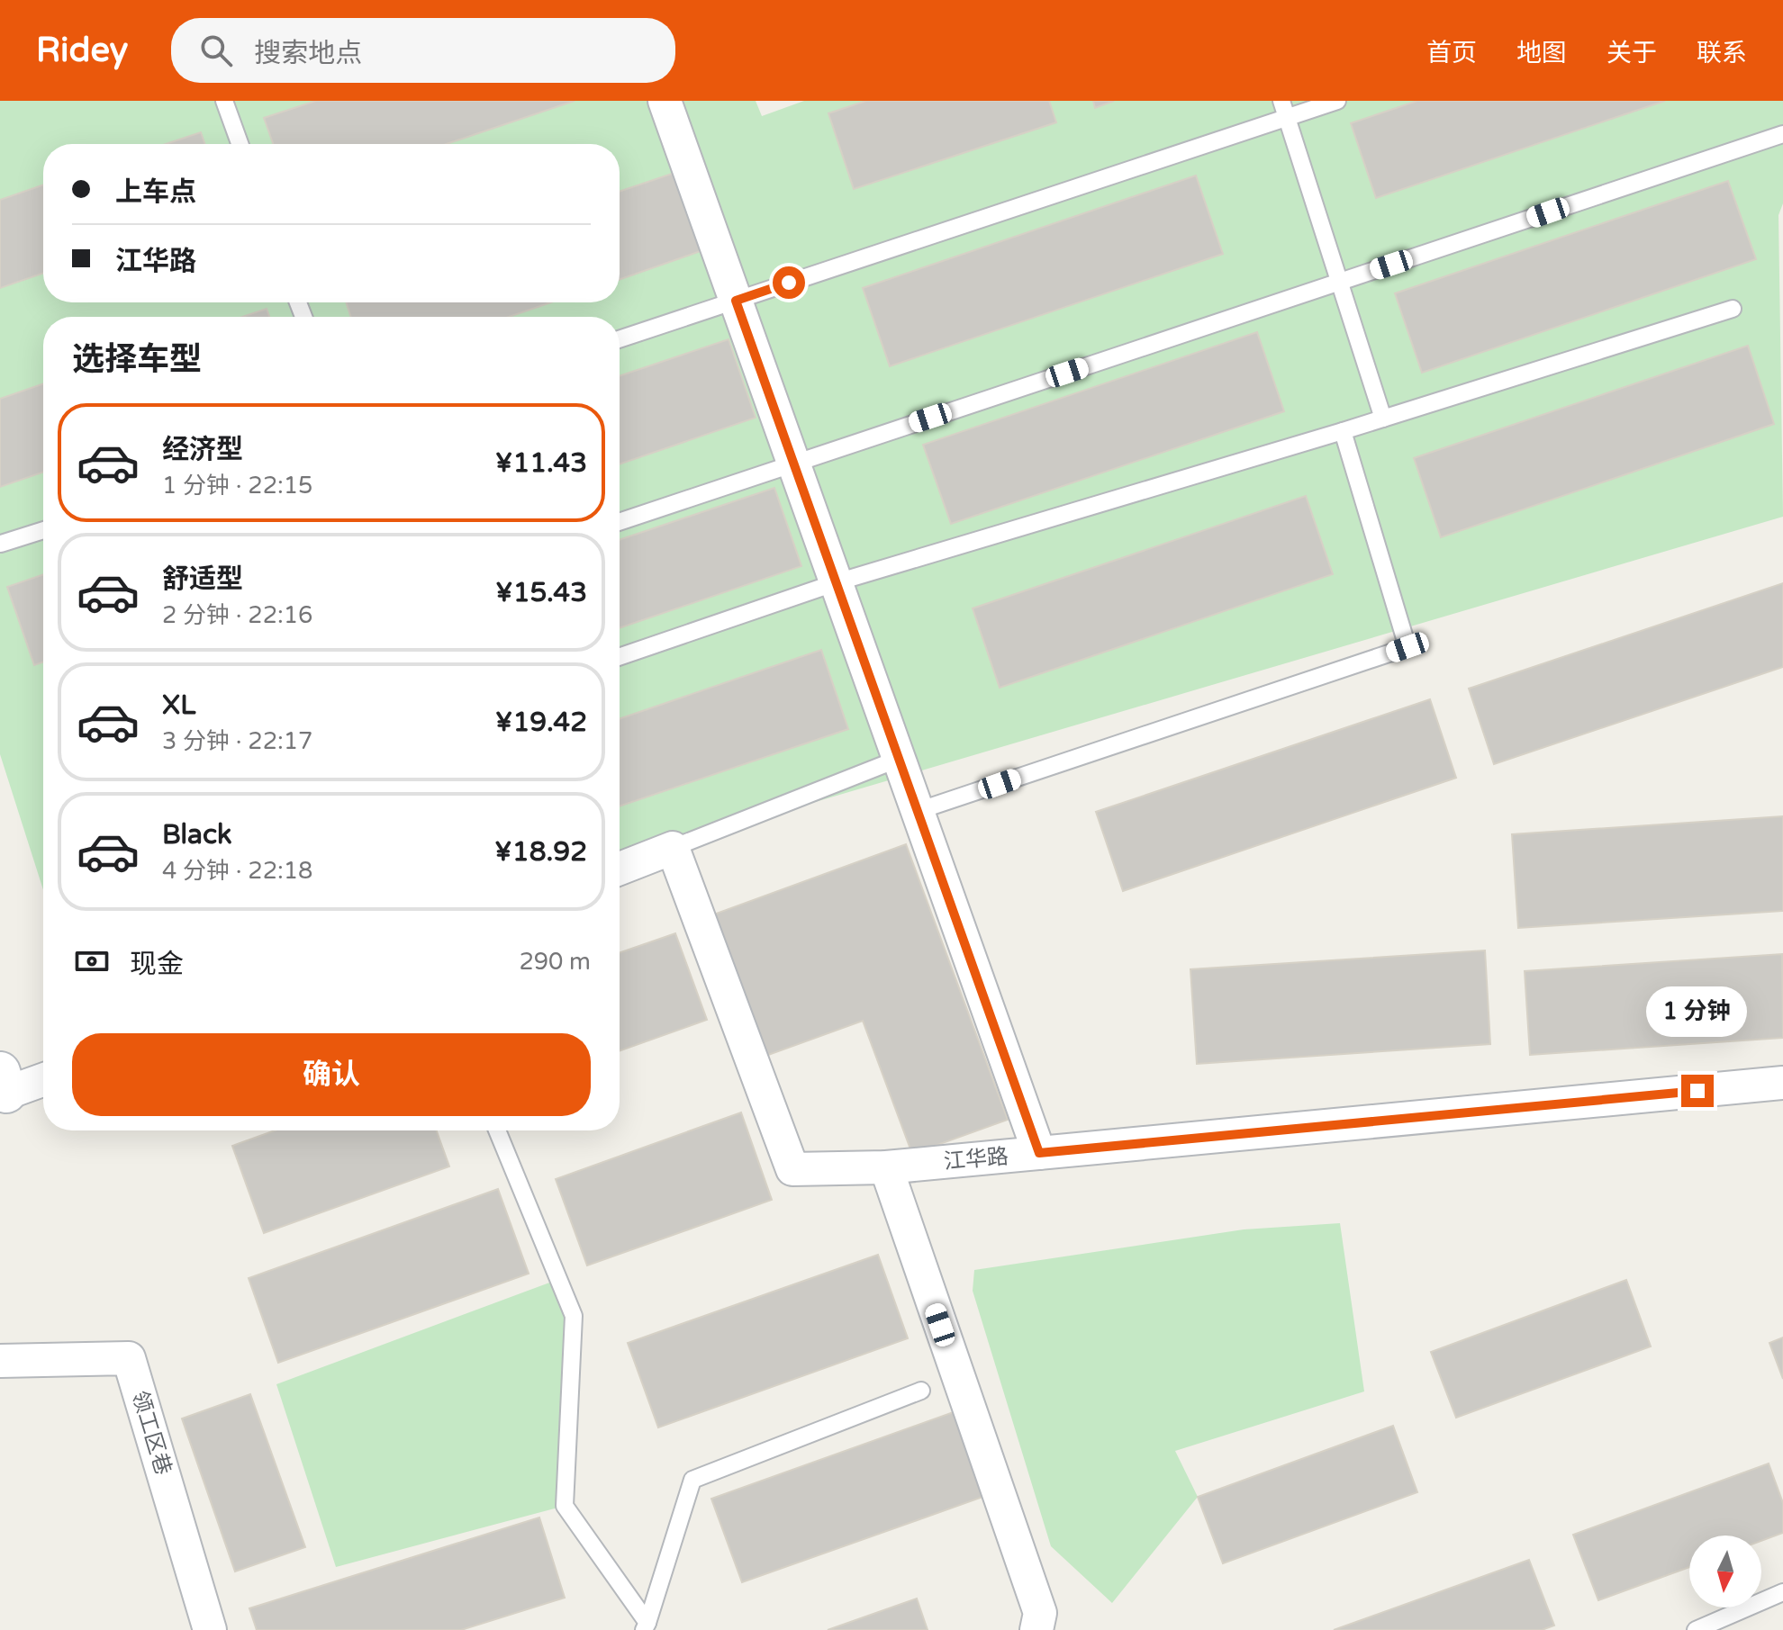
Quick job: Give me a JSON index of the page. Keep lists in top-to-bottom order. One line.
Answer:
{"streets":{"street":["江华路","领工区巷"]},"north":"bottom","page":{"header":"Ridey","search":"搜索地点","nav":["首页","地图","关于","联系"],"banner":["上车点","江华路"],"heading":"选择车型","list":[{"name":"经济型","note":"1 分钟 · 22:15","value":"¥11.43"},{"name":"舒适型","note":"2 分钟 · 22:16","value":"¥15.43"},{"name":"XL","note":"3 分钟 · 22:17","value":"¥19.42"},{"name":"Black","note":"4 分钟 · 22:18","value":"¥18.92"}],"pay":["现金","290 m"],"bubble":"1 分钟","buttons":"确认"}}
